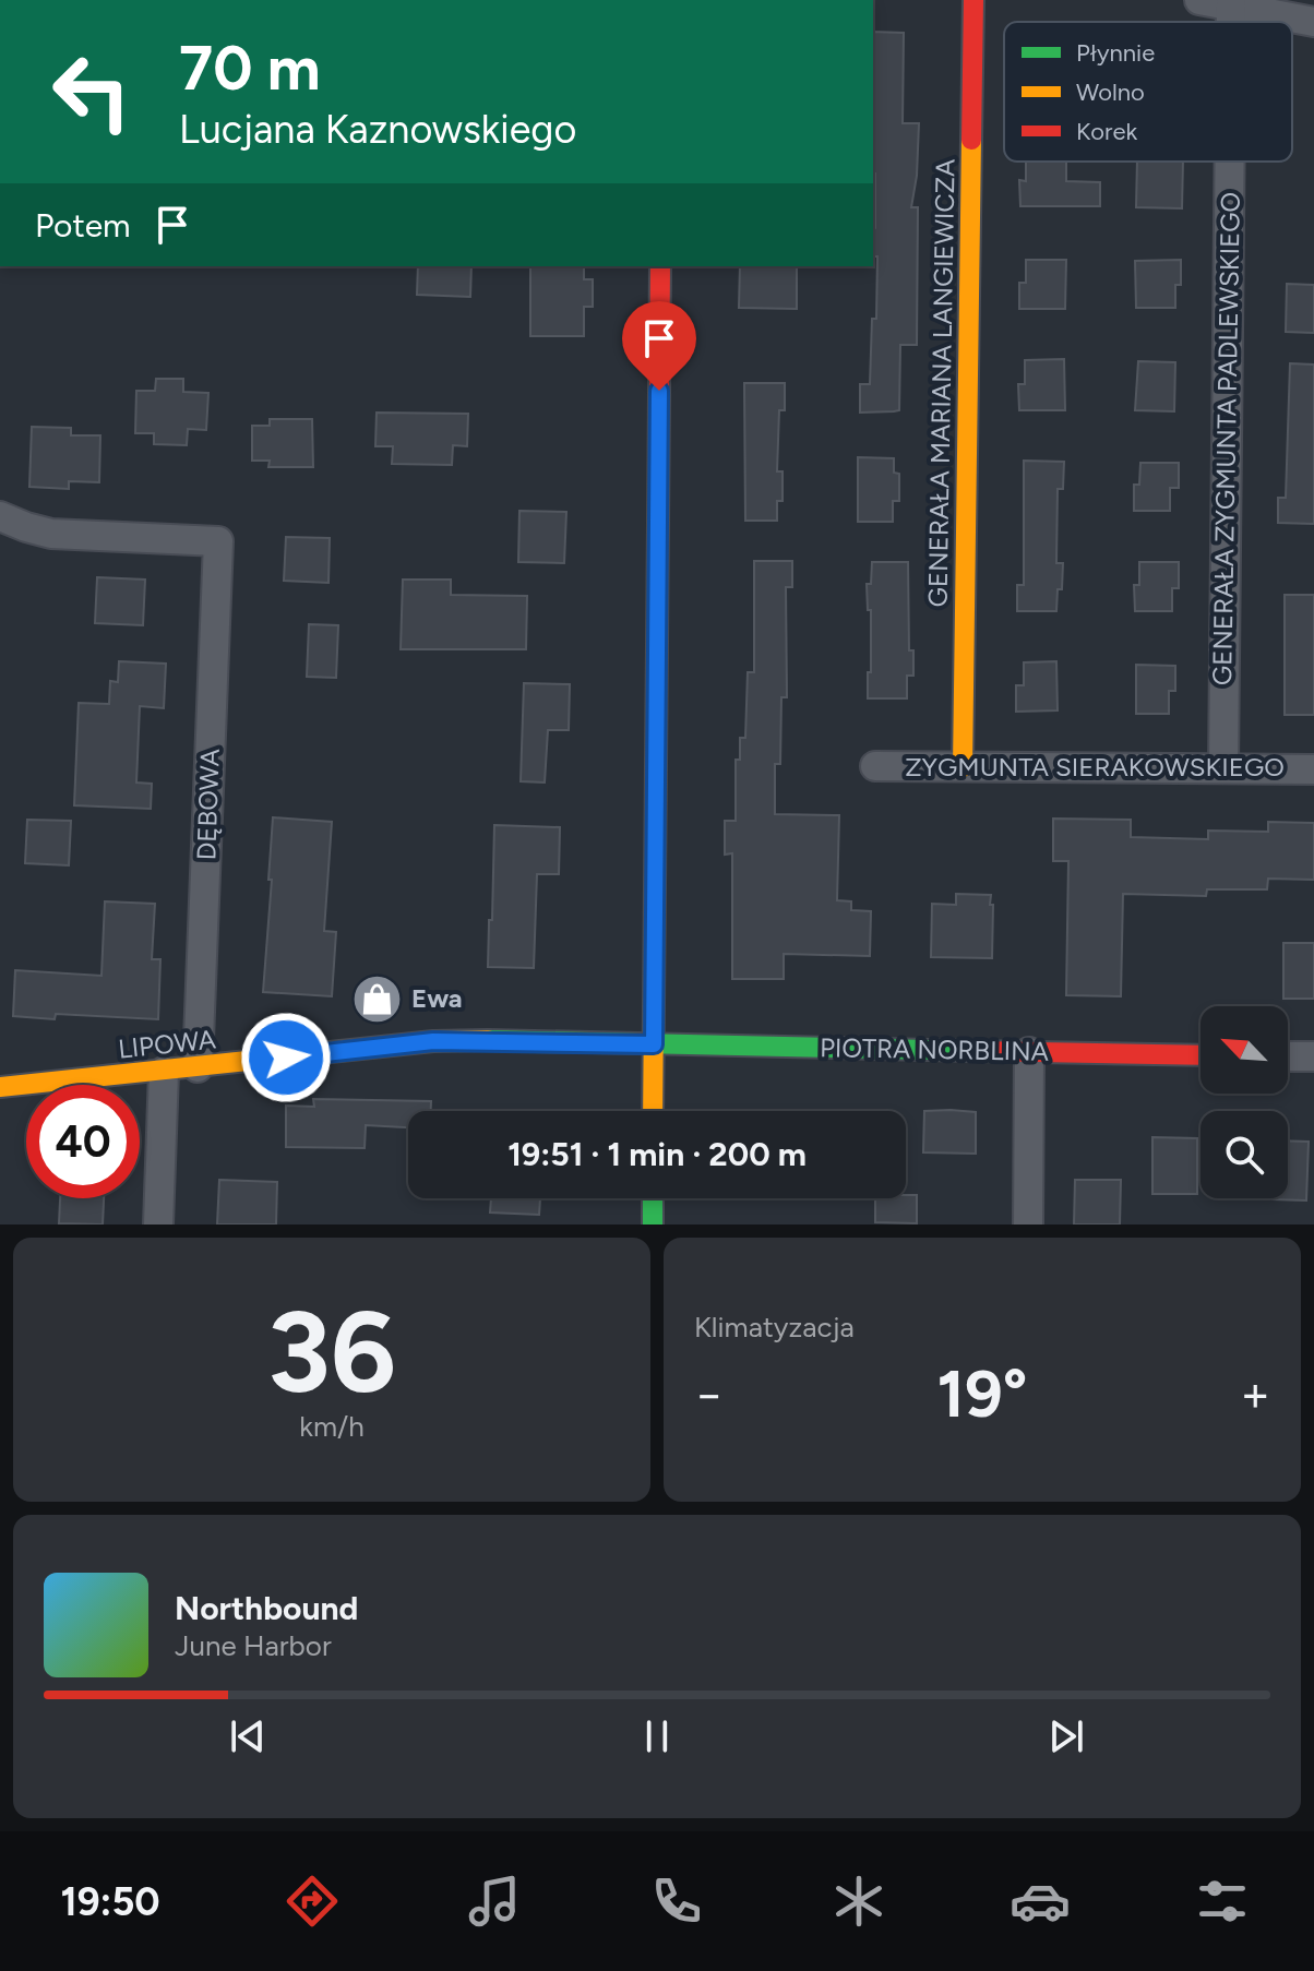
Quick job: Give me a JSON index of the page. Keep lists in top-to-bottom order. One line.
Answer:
{"streets":{"street":["GENERAŁA MARIANA LANGIEWICZA","GENERAŁA ZYGMUNTA PADLEWSKIEGO","ZYGMUNTA SIERAKOWSKIEGO","DĘBOWA","LIPOWA","PIOTRA NORBLINA"]},"crossings":[["GENERAŁA MARIANA LANGIEWICZA","ZYGMUNTA SIERAKOWSKIEGO"],["GENERAŁA ZYGMUNTA PADLEWSKIEGO","ZYGMUNTA SIERAKOWSKIEGO"],["DĘBOWA","LIPOWA"],["LIPOWA","PIOTRA NORBLINA"]],"places":{"shop":["Ewa"]},"legend":["Płynnie","Wolno","Korek"],"north":"top left","page":{"turn":["70 m","Lucjana Kaznowskiego"],"then":"Potem","limit":"40","trip":"19:51 · 1 min · 200 m","tile":[["36","km/h"],"Klimatyzacja"],"heat":["−","19°","+"],"song":["Northbound","June Harbor"],"tabs":"19:50"}}
